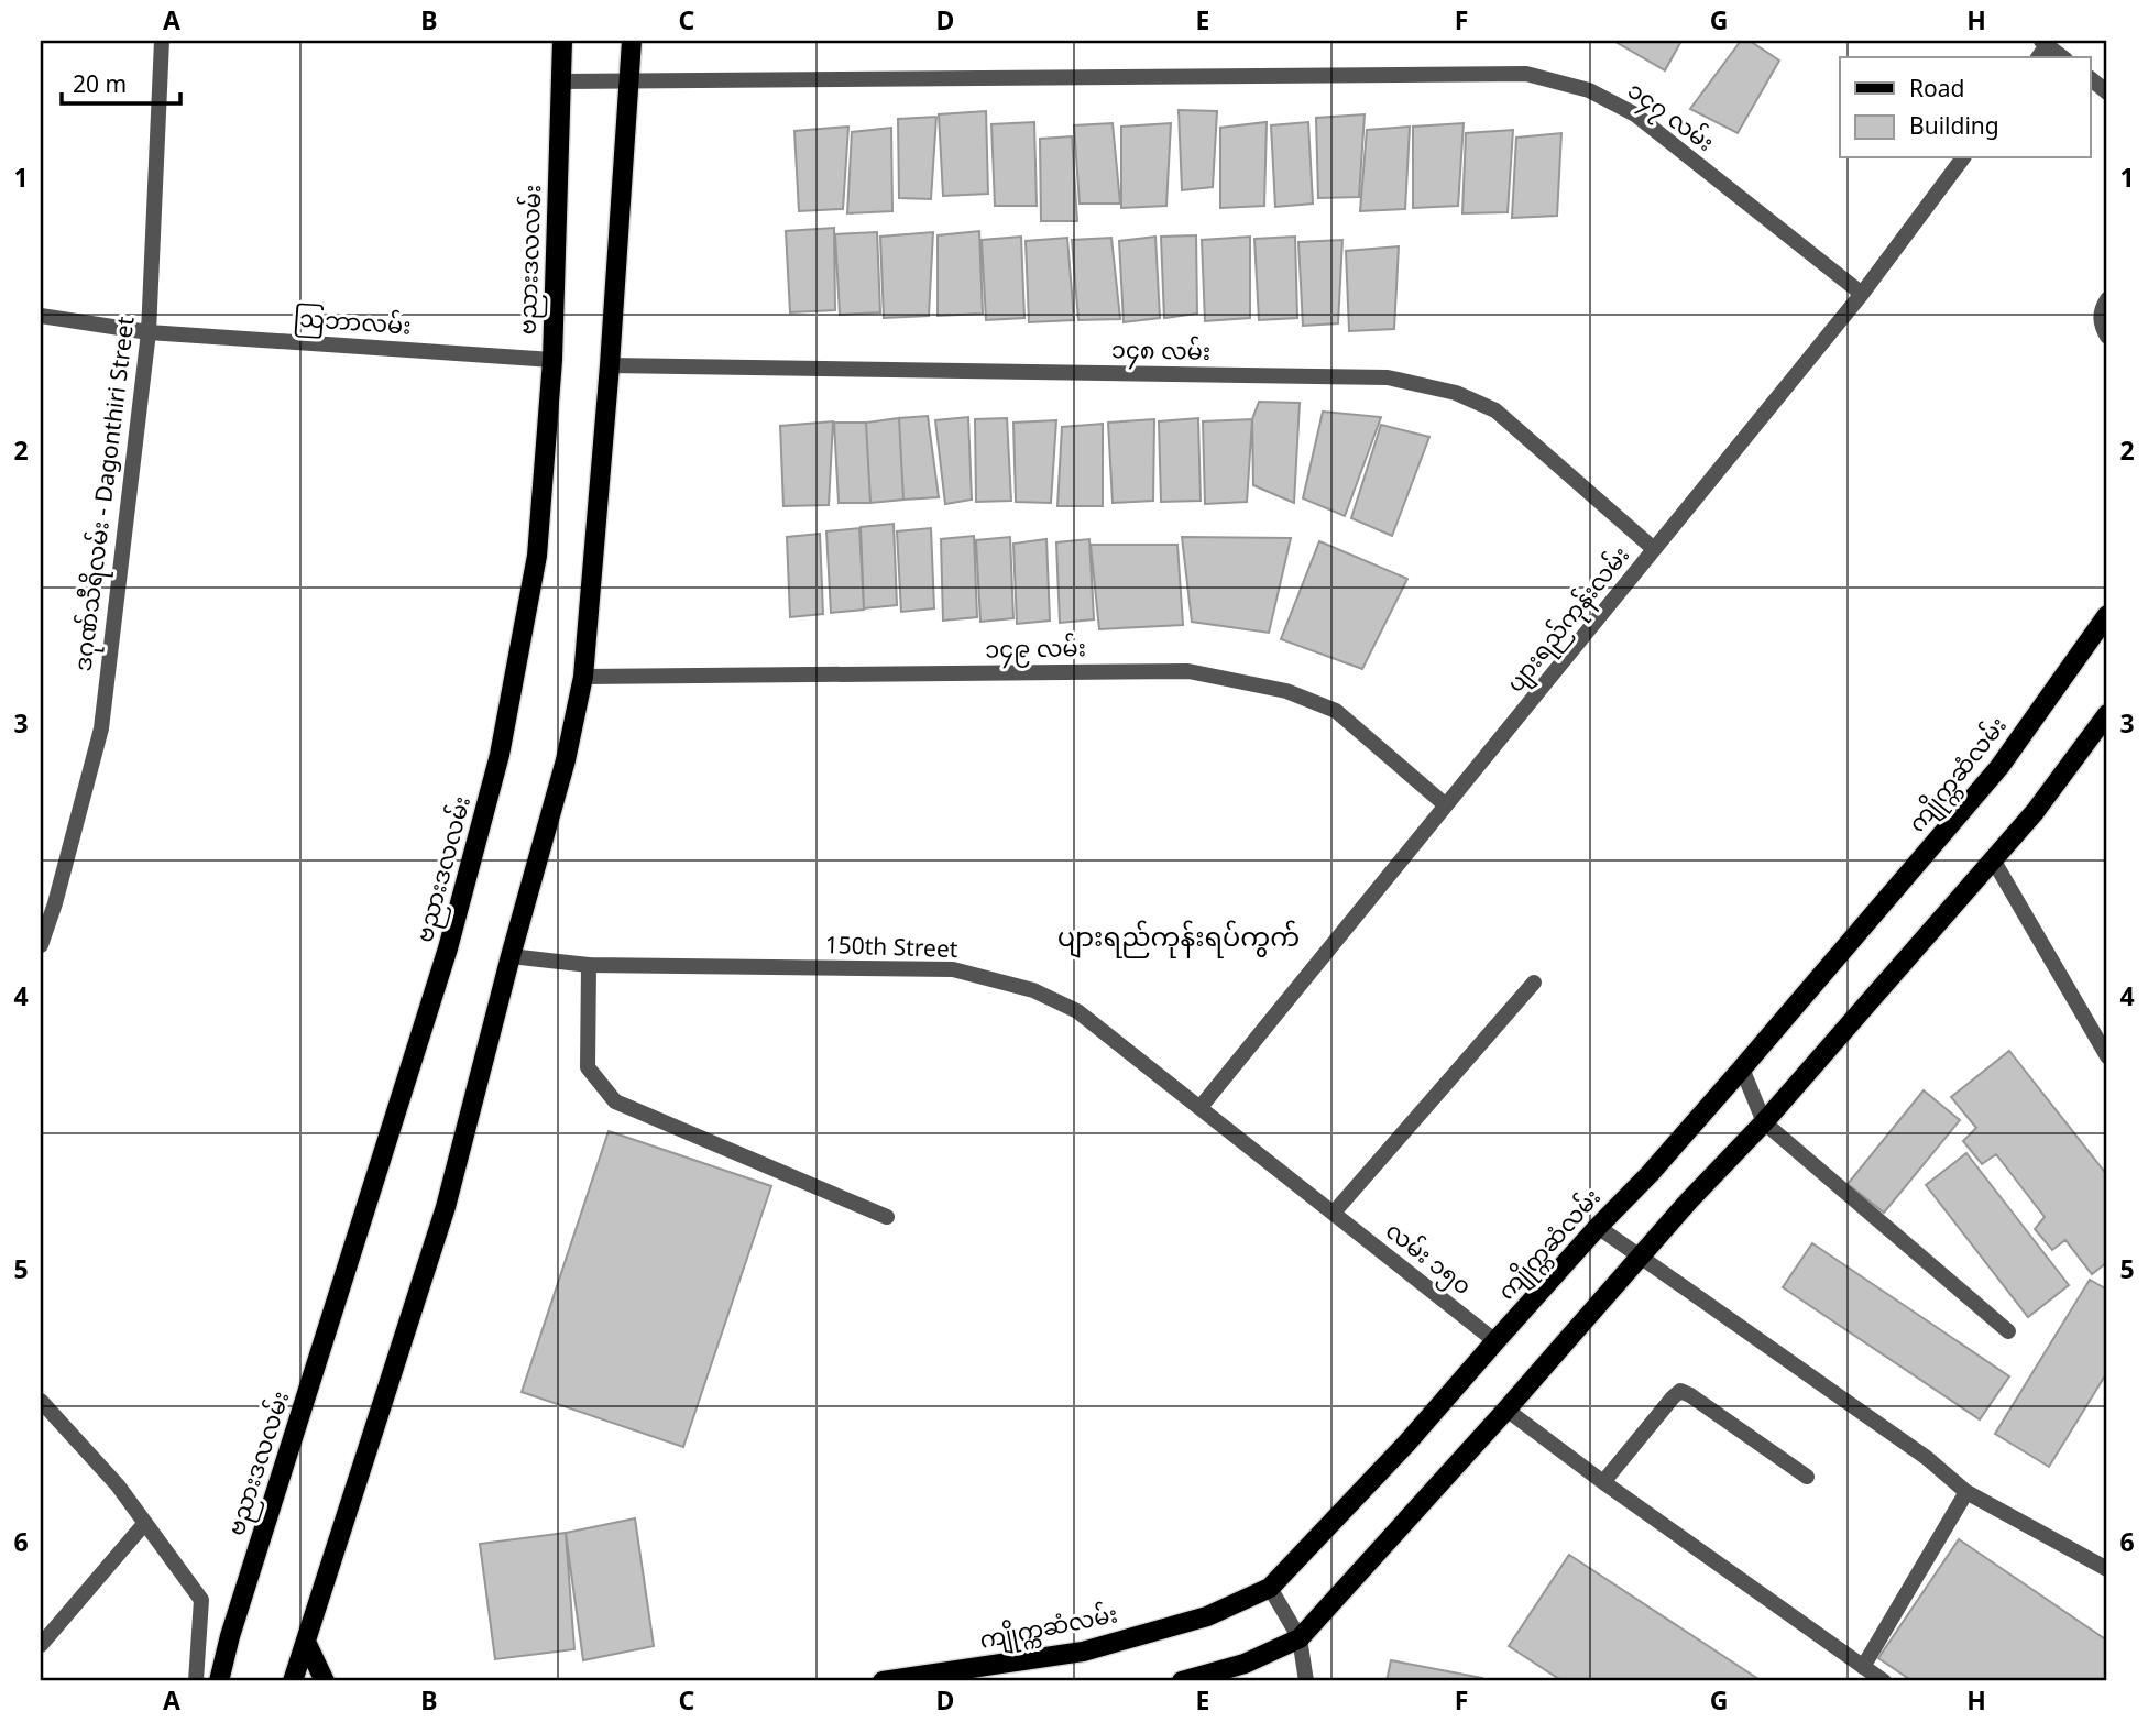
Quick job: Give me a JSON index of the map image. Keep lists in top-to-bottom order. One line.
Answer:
{"streets":{"main road":["ဗညားဒလလမ်း","ကျိုက္ကဆံလမ်း"],"street":["၁၄၇ လမ်း","ဩဘာလမ်း","၁၄၈ လမ်း","ဒဂုဏ်သီရိလမ်း - Dagonthiri Street","ပျားရည်ကုန်းလမ်း","၁၄၉ လမ်း","150th Street","လမ်း ၁၅၀"]},"crossings":[["၁၄၇ လမ်း","ဗညားဒလလမ်း"],["၁၄၇ လမ်း","ပျားရည်ကုန်းလမ်း"],["ဗညားဒလလမ်း","ဩဘာလမ်း"],["ဩဘာလမ်း","ဒဂုဏ်သီရိလမ်း - Dagonthiri Street"],["၁၄၈ လမ်း","ပျားရည်ကုန်းလမ်း"],["ပျားရည်ကုန်းလမ်း","၁၄၉ လမ်း"],["ပျားရည်ကုန်းလမ်း","150th Street"],["ကျိုက္ကဆံလမ်း","လမ်း ၁၅၀"],["150th Street","လမ်း ၁၅၀"]],"districts":["ပျားရည်ကုန်းရပ်ကွက်"],"legend":["Road","Building"],"scale_bar":"20 m","grid":{"columns":["A","B","C","D","E","F","G","H"],"rows":["1","2","3","4","5","6"]}}
